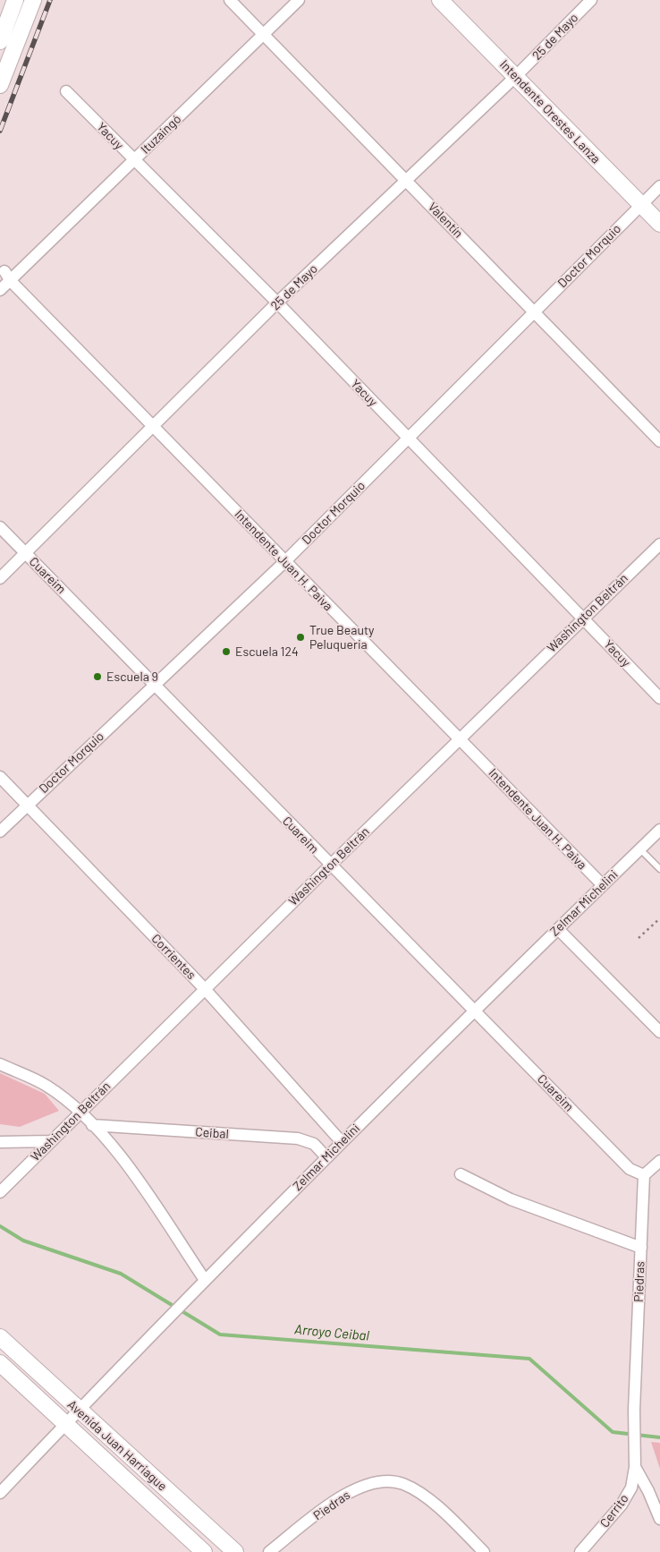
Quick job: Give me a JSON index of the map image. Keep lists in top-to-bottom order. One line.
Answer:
{"streets":{"street":["25 de Mayo","Intendente Orestes Lanza","Ituzaingó","Yacuy","Valentín","Doctor Morquio","Intendente Juan H. Paiva","Cuareim","Washington Beltrán","Zelmar Michelini","Corrientes","Ceibal","Piedras","Avenida Juan Harriague","Cerrito"]},"crossings":[["25 de Mayo","Intendente Orestes Lanza"],["25 de Mayo","Yacuy"],["25 de Mayo","Valentín"],["25 de Mayo","Intendente Juan H. Paiva"],["25 de Mayo","Cuareim"],["Intendente Orestes Lanza","Doctor Morquio"],["Ituzaingó","Yacuy"],["Ituzaingó","Valentín"],["Ituzaingó","Intendente Juan H. Paiva"],["Yacuy","Doctor Morquio"],["Yacuy","Washington Beltrán"],["Valentín","Doctor Morquio"],["Doctor Morquio","Intendente Juan H. Paiva"],["Doctor Morquio","Cuareim"],["Doctor Morquio","Corrientes"],["Intendente Juan H. Paiva","Washington Beltrán"],["Intendente Juan H. Paiva","Zelmar Michelini"],["Cuareim","Washington Beltrán"],["Cuareim","Zelmar Michelini"],["Cuareim","Piedras"],["Washington Beltrán","Corrientes"],["Zelmar Michelini","Corrientes"],["Zelmar Michelini","Ceibal"],["Zelmar Michelini","Avenida Juan Harriague"],["Piedras","Cerrito"]],"water":["Arroyo Ceibal"],"places":["True Beauty Peluqueria","Escuela 124","Escuela 9"]}
